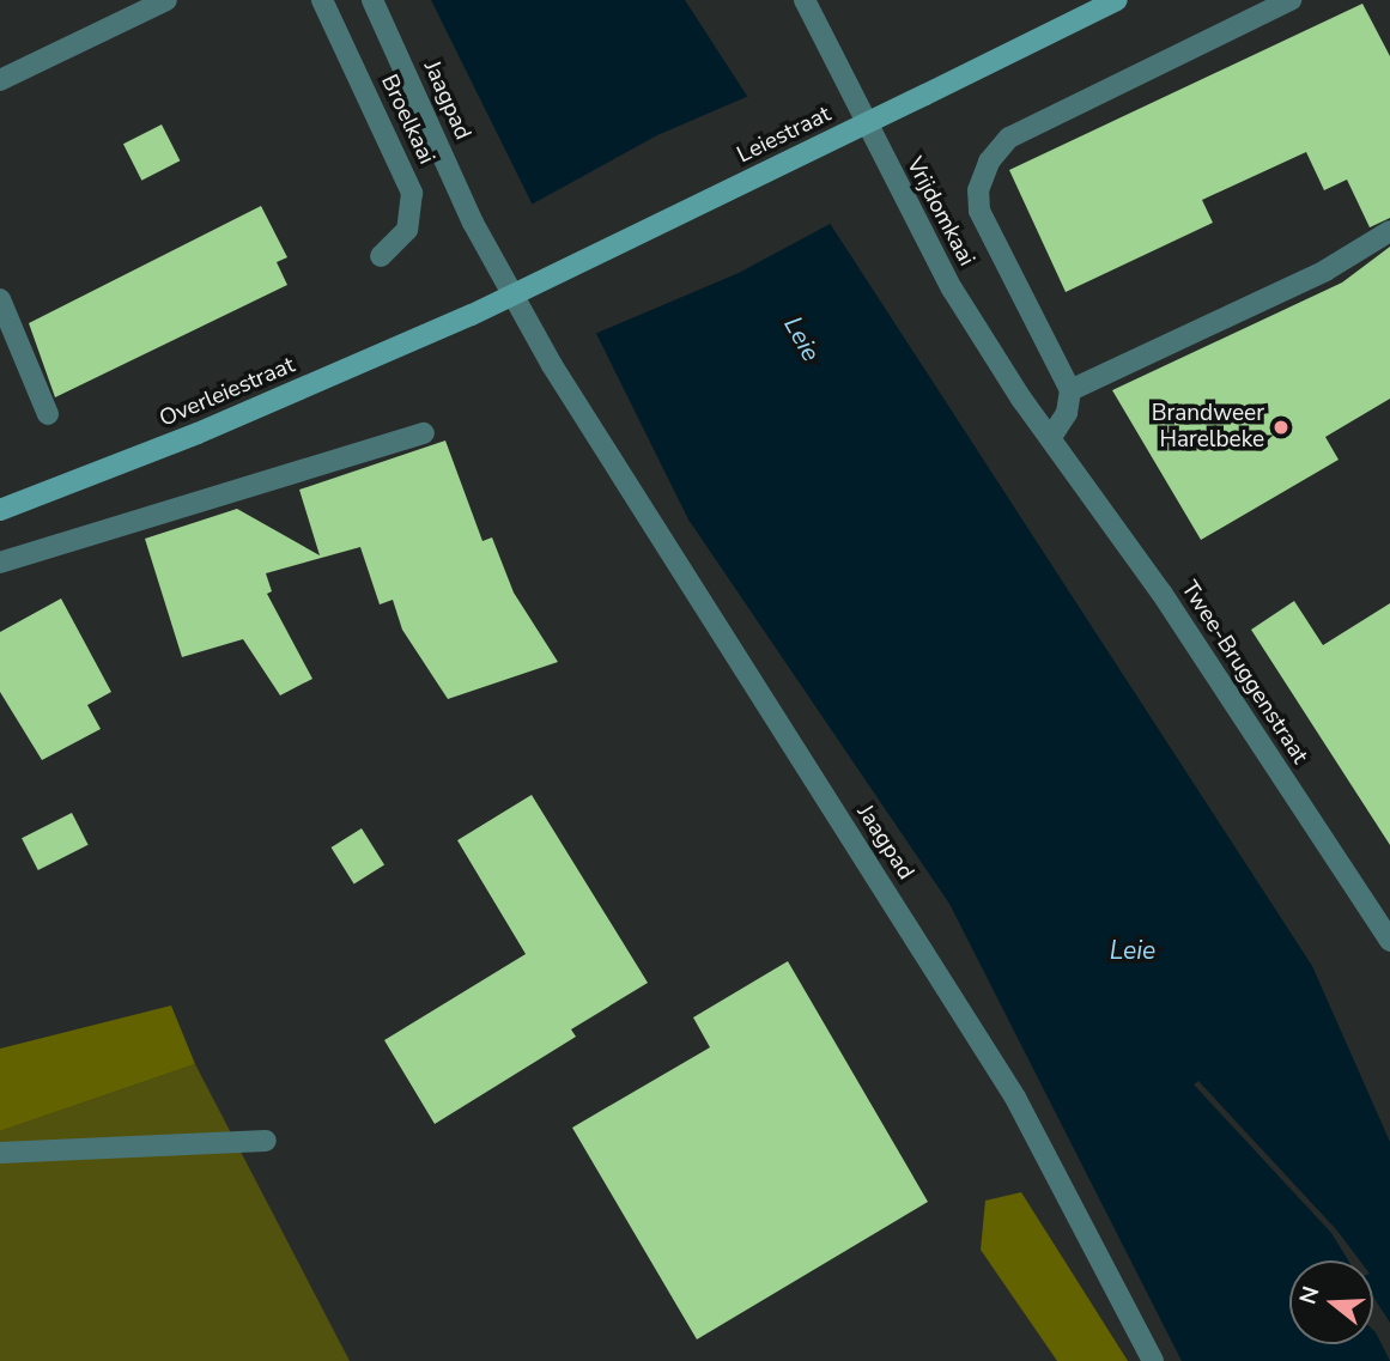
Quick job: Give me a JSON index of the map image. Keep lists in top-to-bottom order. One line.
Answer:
{"streets":{"main road":["Leiestraat","Overleiestraat"],"street":["Jaagpad","Broelkaai","Vrijdomkaai","Twee-Bruggenstraat"]},"crossings":[["Leiestraat","Overleiestraat"],["Vrijdomkaai","Twee-Bruggenstraat"]],"water":["Leie"],"places":["Brandweer Harelbeke"],"north":"left"}
